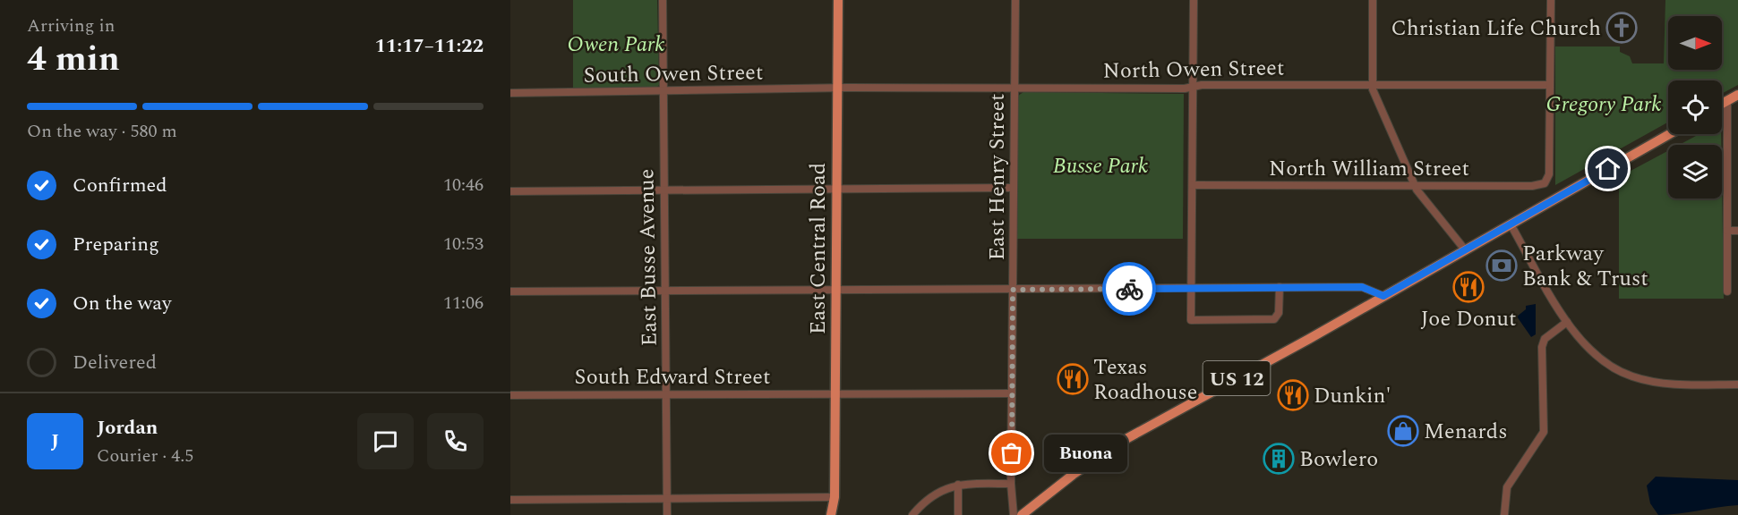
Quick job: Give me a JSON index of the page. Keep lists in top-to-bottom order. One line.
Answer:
{"streets":{"main road":["East Central Road","US 12"],"street":["North Owen Street","South Owen Street","North William Street","East Henry Street","East Busse Avenue","South Edward Street"]},"crossings":[["North Owen Street","South Owen Street"],["North Owen Street","North William Street"],["North Owen Street","East Henry Street"],["North Owen Street","East Central Road"],["South Owen Street","East Central Road"],["South Owen Street","East Busse Avenue"],["East Henry Street","South Edward Street"],["East Central Road","South Edward Street"],["East Busse Avenue","South Edward Street"]],"parks":["Owen Park","Gregory Park","Busse Park"],"places":{"church":["Christian Life Church"],"bank":["Parkway Bank & Trust"],"restaurant":["Joe Donut","Texas Roadhouse","Dunkin'"],"shop":["Menards"],"other":["Buona"],"building":["Bowlero"]},"north":"right","page":{"heading":["4 min","Arriving in","11:17–11:22"],"panel":["Jordan","Courier · 4.5"],"bar":"On the way · 580 m","list":[["Confirmed","10:46"],["Preparing","10:53"],["On the way","11:06"],"Delivered"],"round":"J","bubble":"Buona"}}
